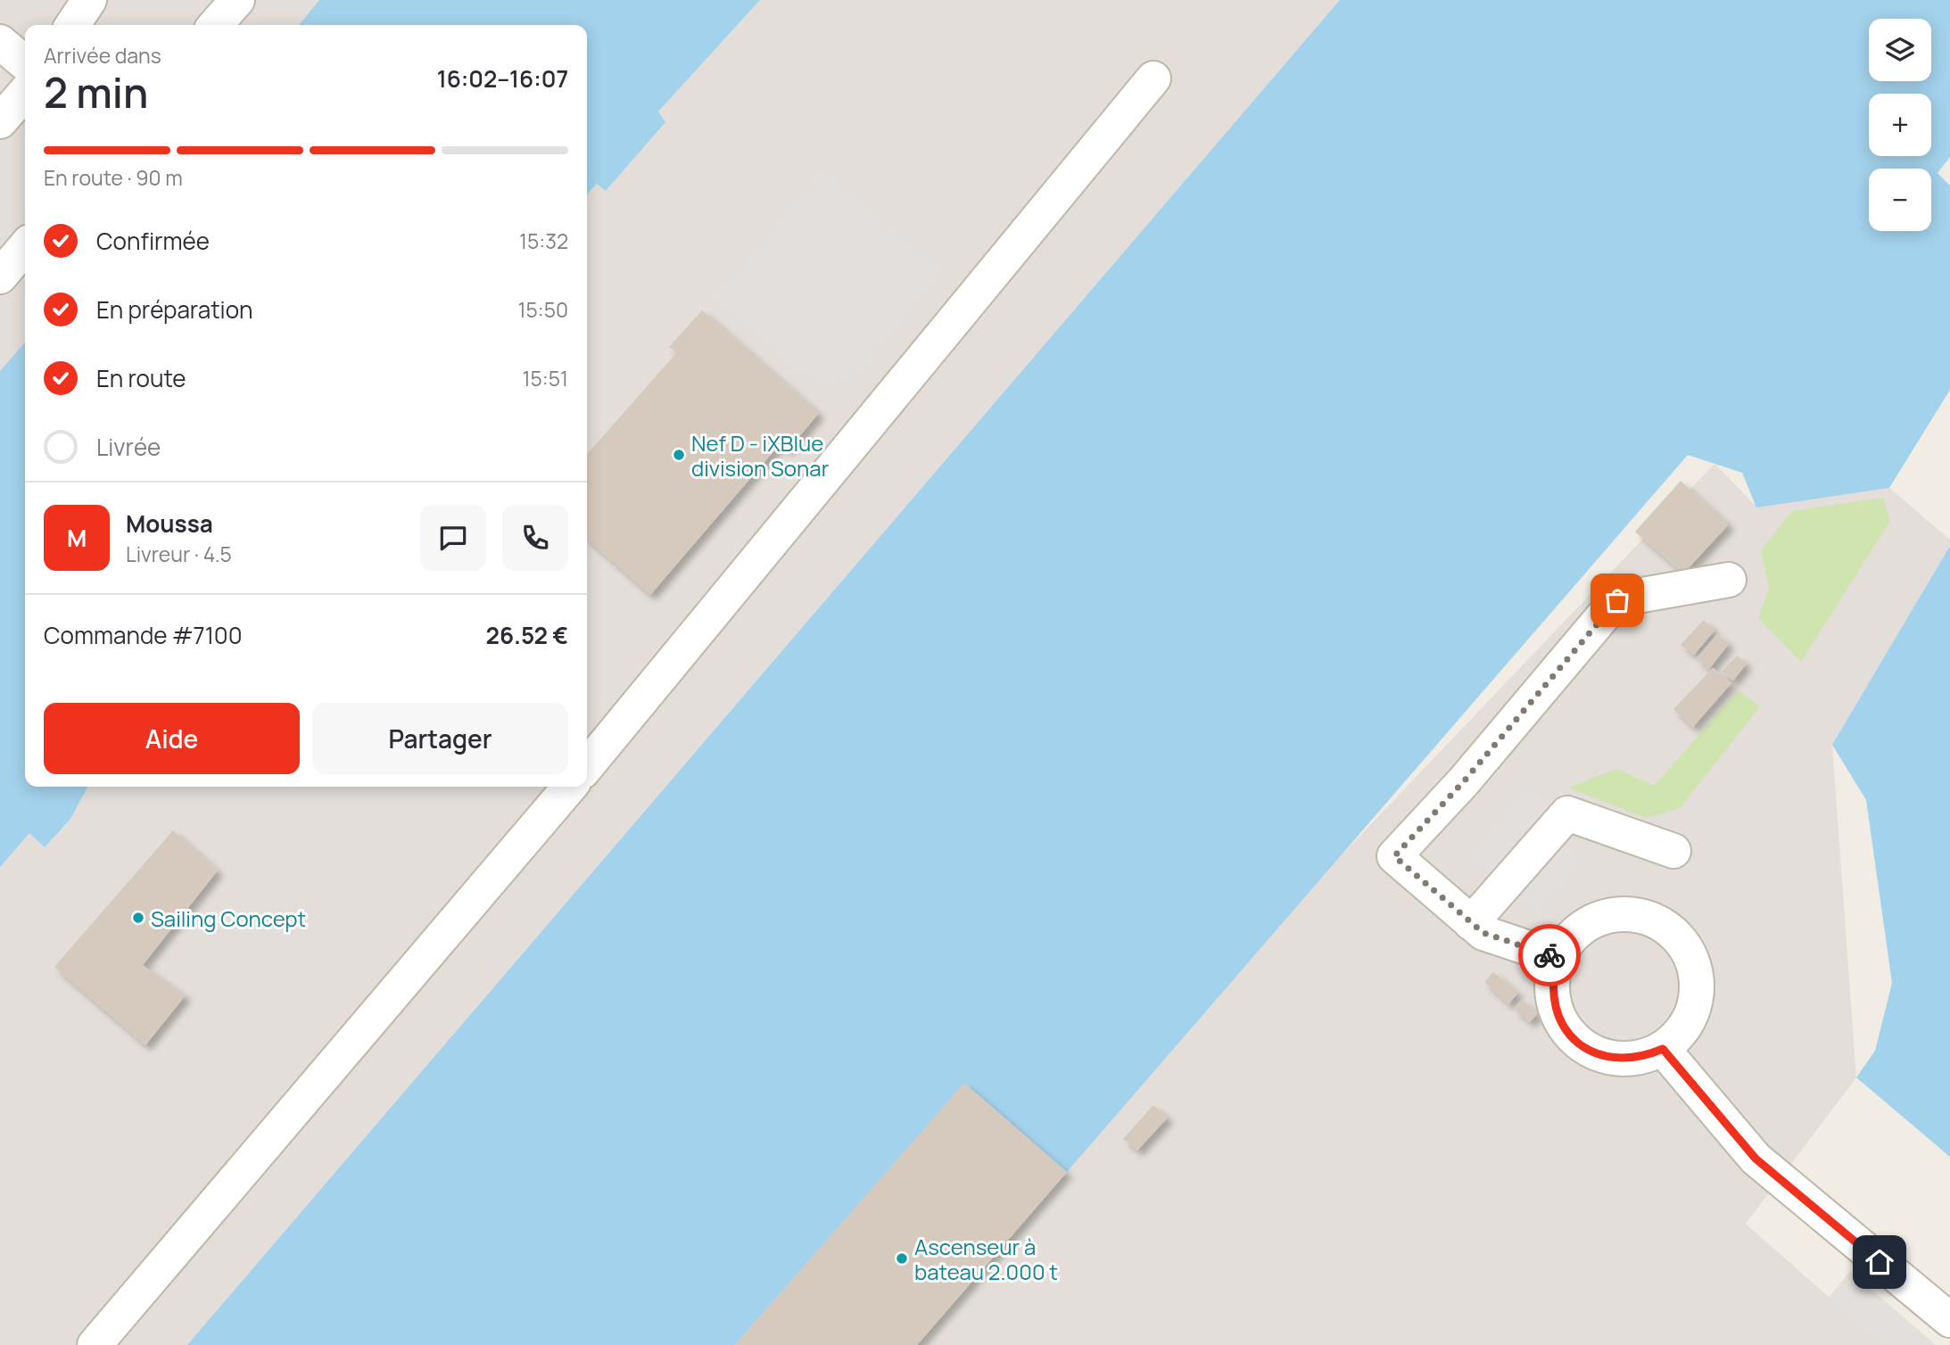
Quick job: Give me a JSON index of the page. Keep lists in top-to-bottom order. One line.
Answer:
{"places":["Nef D - iXBlue division Sonar","Sailing Concept","Ascenseur à bateau 2.000 t"],"page":{"map_buttons":["+","−"],"heading":["2 min","Arrivée dans","16:02–16:07"],"panel":["Moussa","Livreur · 4.5","Commande #7100","26.52 €"],"bar":"En route · 90 m","list":[["Confirmée","15:32"],["En préparation","15:50"],["En route","15:51"],"Livrée"],"round":"M","buttons":["Aide","Partager"]}}
